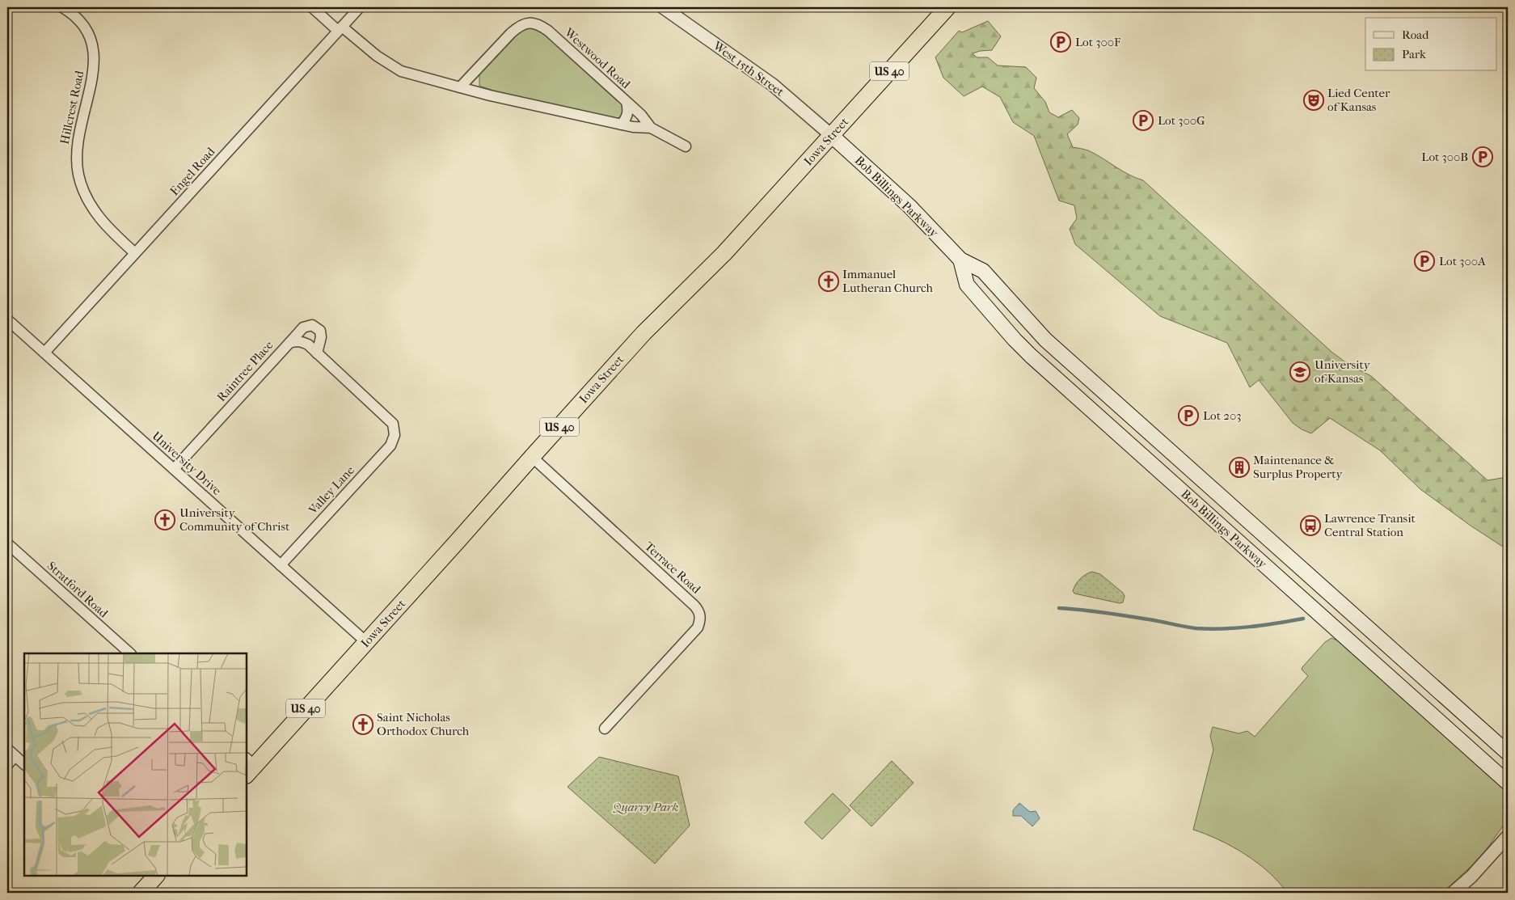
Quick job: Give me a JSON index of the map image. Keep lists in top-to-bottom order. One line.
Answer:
{"streets":{"highway":["US 40","Iowa Street"],"main road":["Bob Billings Parkway"],"street":["Westwood Road","West 15th Street","Hillcrest Road","Engel Road","Raintree Place","University Drive","Valley Lane","Terrace Road","Stratford Road"]},"crossings":[["Westwood Road","Engel Road"],["West 15th Street","Iowa Street"],["West 15th Street","Bob Billings Parkway"],["Hillcrest Road","Engel Road"],["Iowa Street","Bob Billings Parkway"],["Iowa Street","University Drive"],["Iowa Street","Terrace Road"],["Engel Road","University Drive"],["Raintree Place","University Drive"],["Raintree Place","Valley Lane"],["University Drive","Valley Lane"]],"parks":["Quarry Park"],"places":{"parking":["Lot 300F","Lot 300G","Lot 300B","Lot 300A","Lot 203"],"theatre":["Lied Center of Kansas"],"church":["Immanuel Lutheran Church","University Community of Christ","Saint Nicholas Orthodox Church"],"school or university":["University of Kansas"],"building":["Maintenance & Surplus Property"],"bus stop":["Lawrence Transit Central Station"]},"legend":["Road","Park"]}
